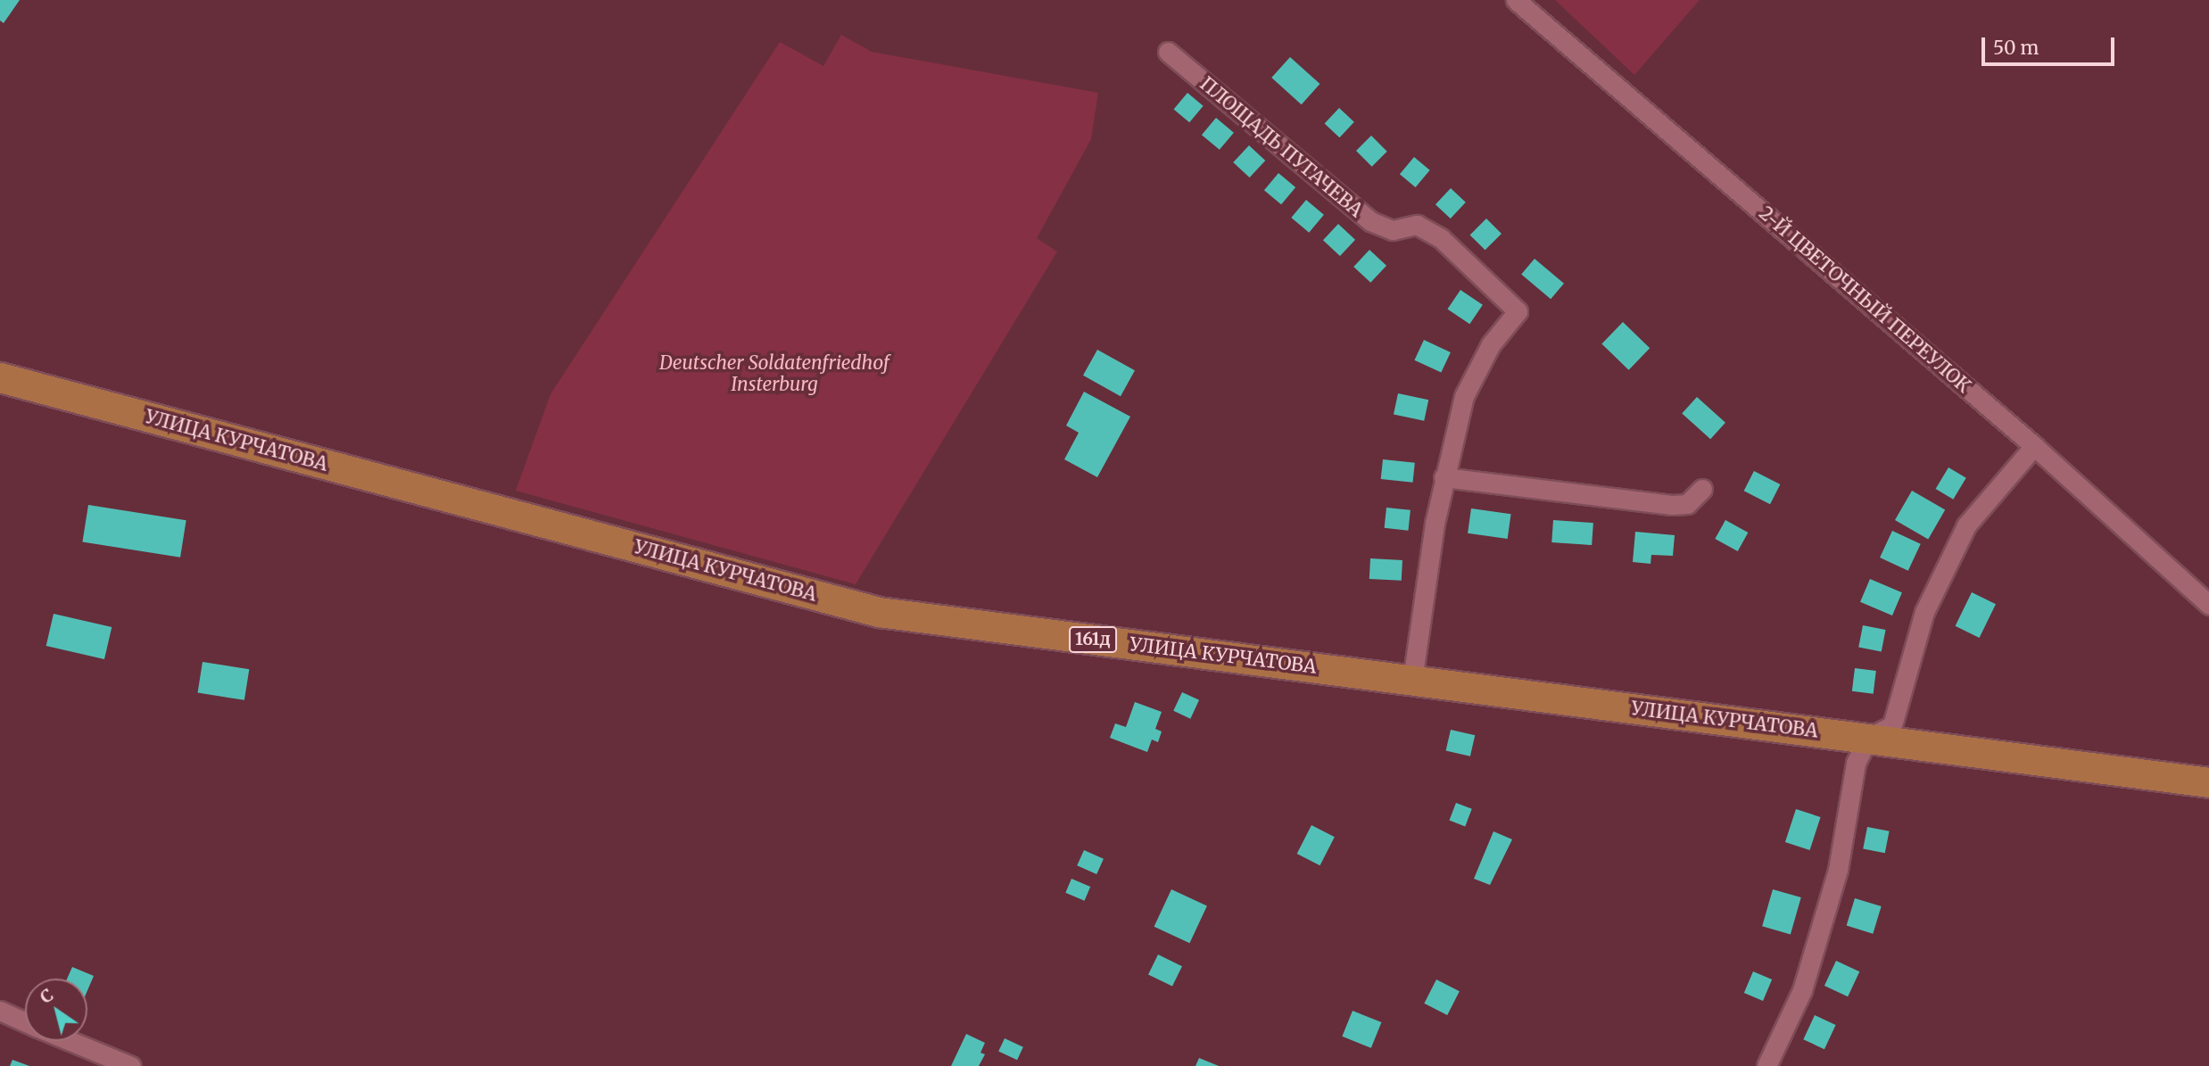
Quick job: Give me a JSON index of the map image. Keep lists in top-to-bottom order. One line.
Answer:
{"streets":{"main road":["УЛИЦА КУРЧАТОВА","161д"],"street":["ПЛОЩАДЬ ПУГАЧЕВА","2-Й ЦВЕТОЧНЫЙ ПЕРЕУЛОК"]},"parks":["Deutscher Soldatenfriedhof Insterburg"],"scale_bar":"50 m","north":"top left"}
